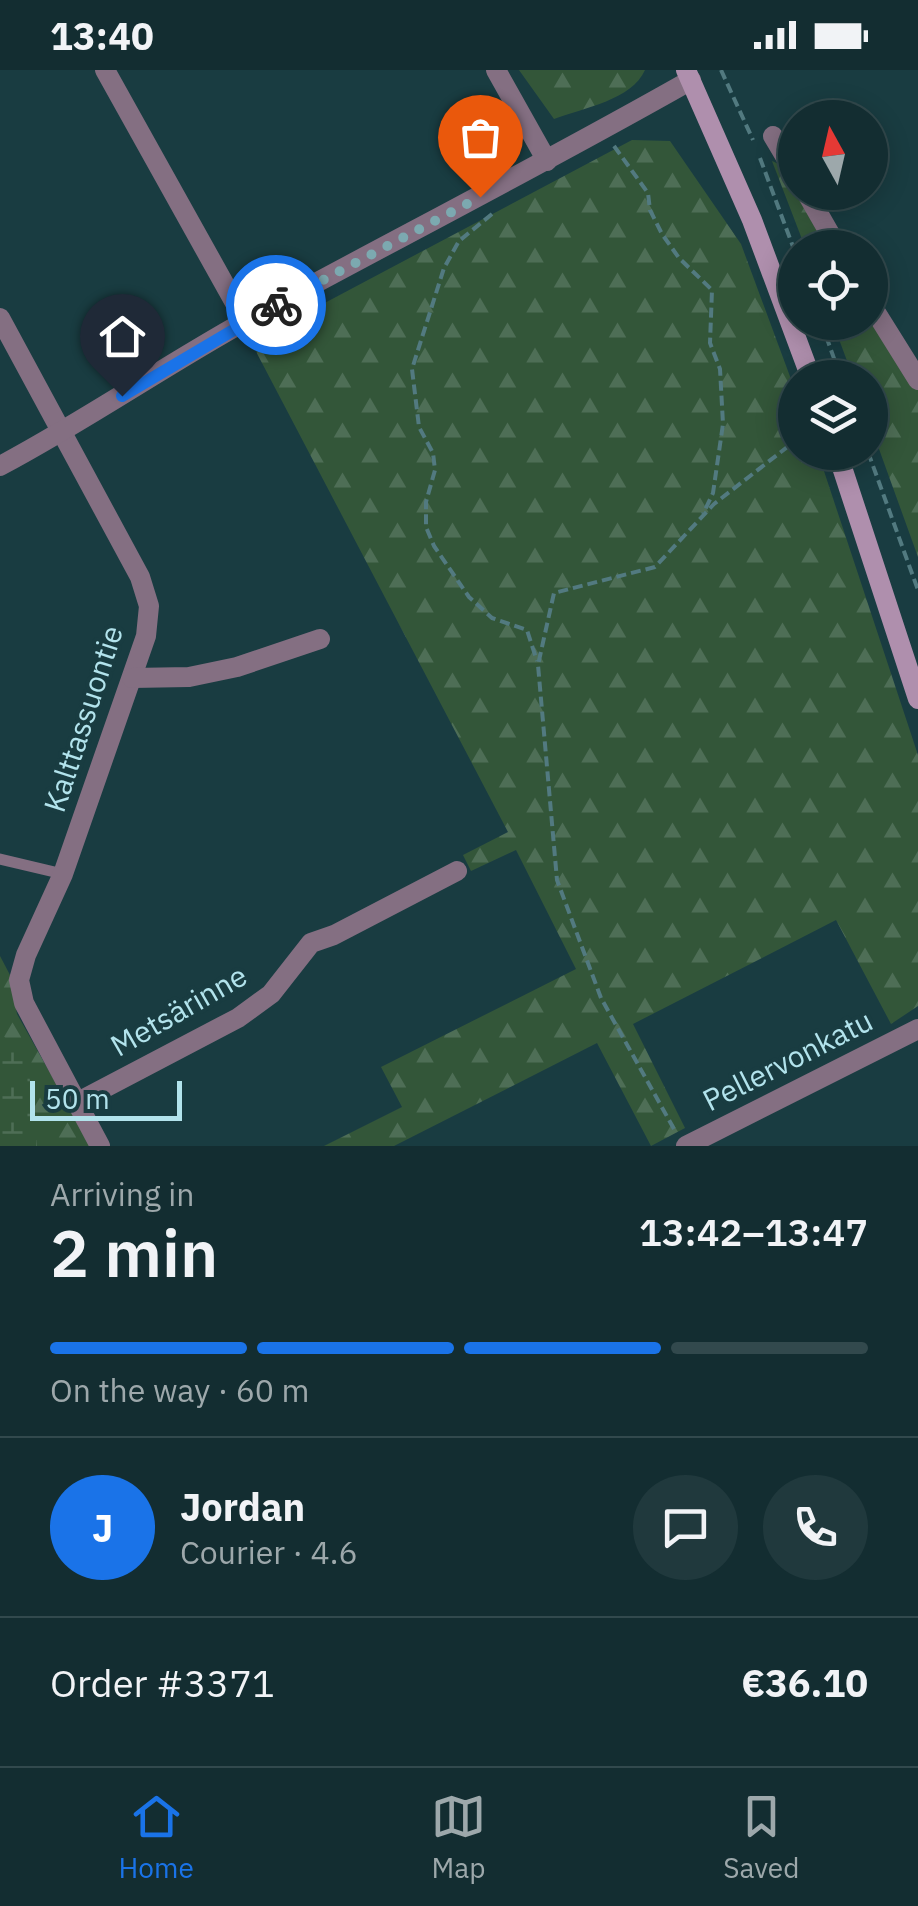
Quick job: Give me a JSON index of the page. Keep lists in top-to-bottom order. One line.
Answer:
{"streets":{"street":["Kalttassuontie","Metsärinne","Pellervonkatu"]},"crossings":[["Kalttassuontie","Metsärinne"]],"scale_bar":"50 m","north":"top","page":{"status":"13:40","scale":"50 m","heading":["2 min","Arriving in","13:42–13:47"],"panel":["Jordan","Courier · 4.6","Order #3371","€36.10"],"bar":"On the way · 60 m","round":"J","tabs":["Home","Map","Saved"]}}
